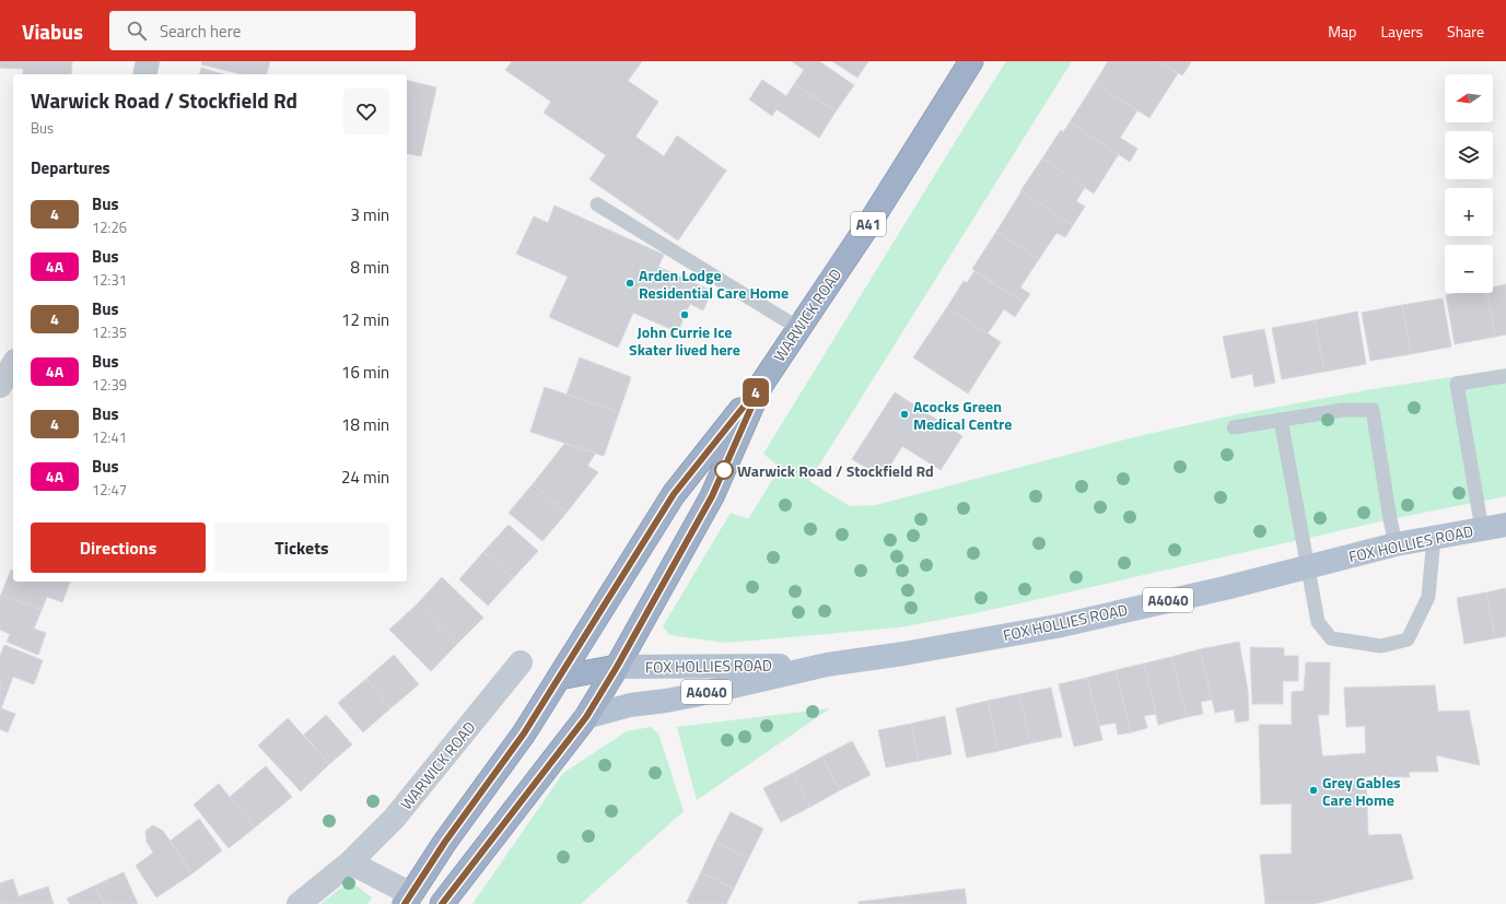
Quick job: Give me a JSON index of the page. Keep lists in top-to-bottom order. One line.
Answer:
{"streets":{"highway":["A41","WARWICK ROAD"],"main road":["FOX HOLLIES ROAD","A4040"]},"crossings":[["A41","WARWICK ROAD"],["WARWICK ROAD","FOX HOLLIES ROAD"]],"places":["Arden Lodge Residential Care Home","John Currie Ice Skater lived here","Acocks Green Medical Centre","Warwick Road / Stockfield Rd","Grey Gables Care Home"],"lines":["bus line 4"],"north":"left","page":{"header":"Viabus","search":"Search here","nav":["Map","Layers","Share"],"on_map":"4","map_buttons":["+","−"],"heading":[["Warwick Road / Stockfield Rd","Bus"],"Departures"],"list":[{"mark":"4","name":"Bus","note":"12:26","value":"3 min"},{"mark":"4A","name":"Bus","note":"12:31","value":"8 min"},{"mark":"4","name":"Bus","note":"12:35","value":"12 min"},{"mark":"4A","name":"Bus","note":"12:39","value":"16 min"},{"mark":"4","name":"Bus","note":"12:41","value":"18 min"},{"mark":"4A","name":"Bus","note":"12:47","value":"24 min"}],"buttons":["Directions","Tickets"]}}
